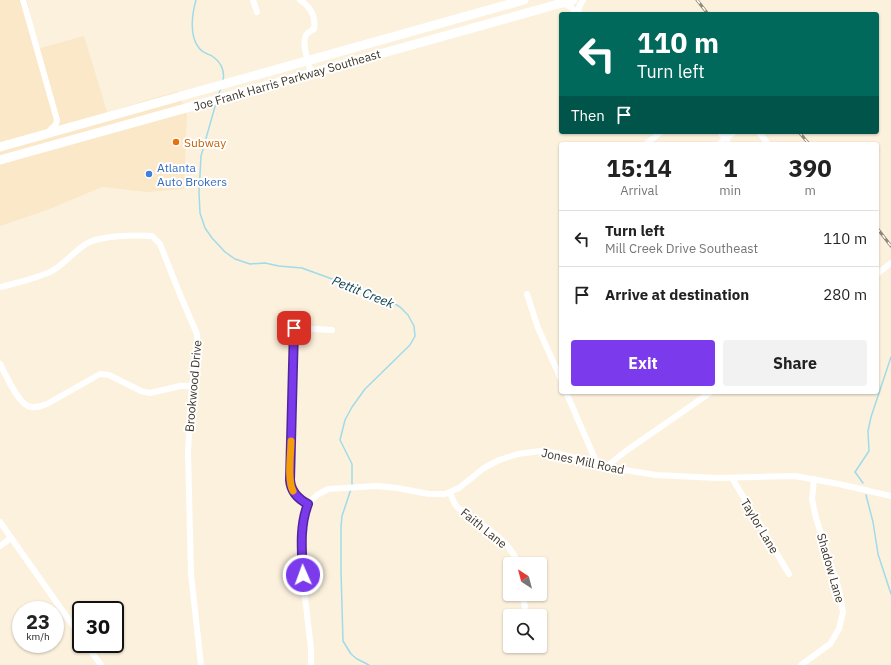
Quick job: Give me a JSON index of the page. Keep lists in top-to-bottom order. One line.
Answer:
{"streets":{"highway":["Joe Frank Harris Parkway Southeast"],"street":["Brookwood Drive","Jones Mill Road","Taylor Lane","Faith Lane","Shadow Lane"]},"crossings":[["Jones Mill Road","Taylor Lane"],["Jones Mill Road","Faith Lane"],["Jones Mill Road","Shadow Lane"]],"water":["Pettit Creek"],"places":["Subway","Atlanta Auto Brokers"],"north":"top left","page":{"turn":["110 m","Turn left"],"then":"Then","eta":["15:14","Arrival","1","min","390","m"],"list":[{"name":"Turn left","note":"Mill Creek Drive Southeast","value":"110 m"},{"name":"Arrive at destination","value":"280 m"}],"buttons":["Exit","Share"],"speed":"23 km/h","limit":"30"}}
